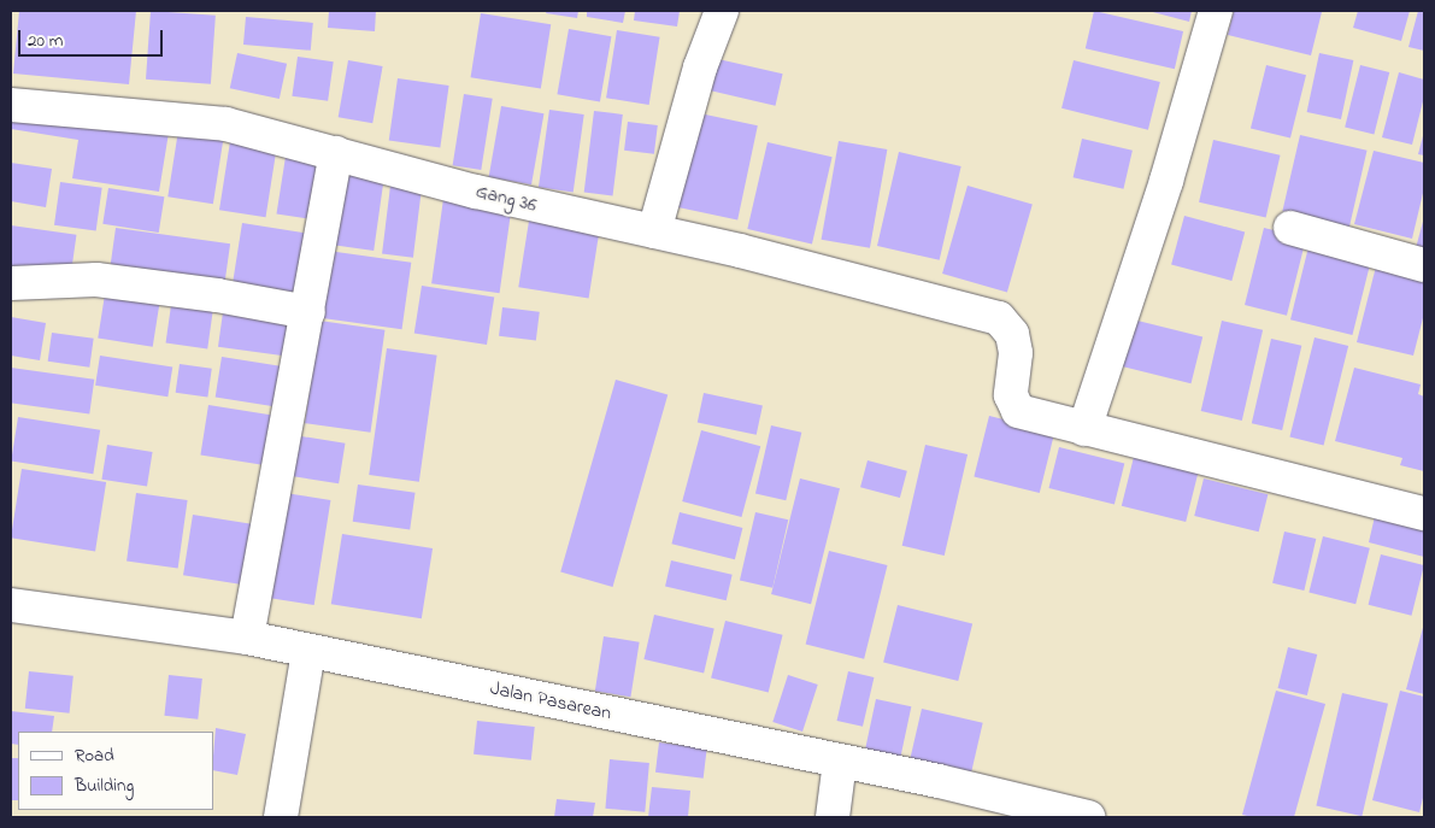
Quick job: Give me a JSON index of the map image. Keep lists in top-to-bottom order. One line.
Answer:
{"streets":{"street":["Gang 36","Jalan Pasarean"]},"legend":["Road","Building"],"scale_bar":"20 m"}
